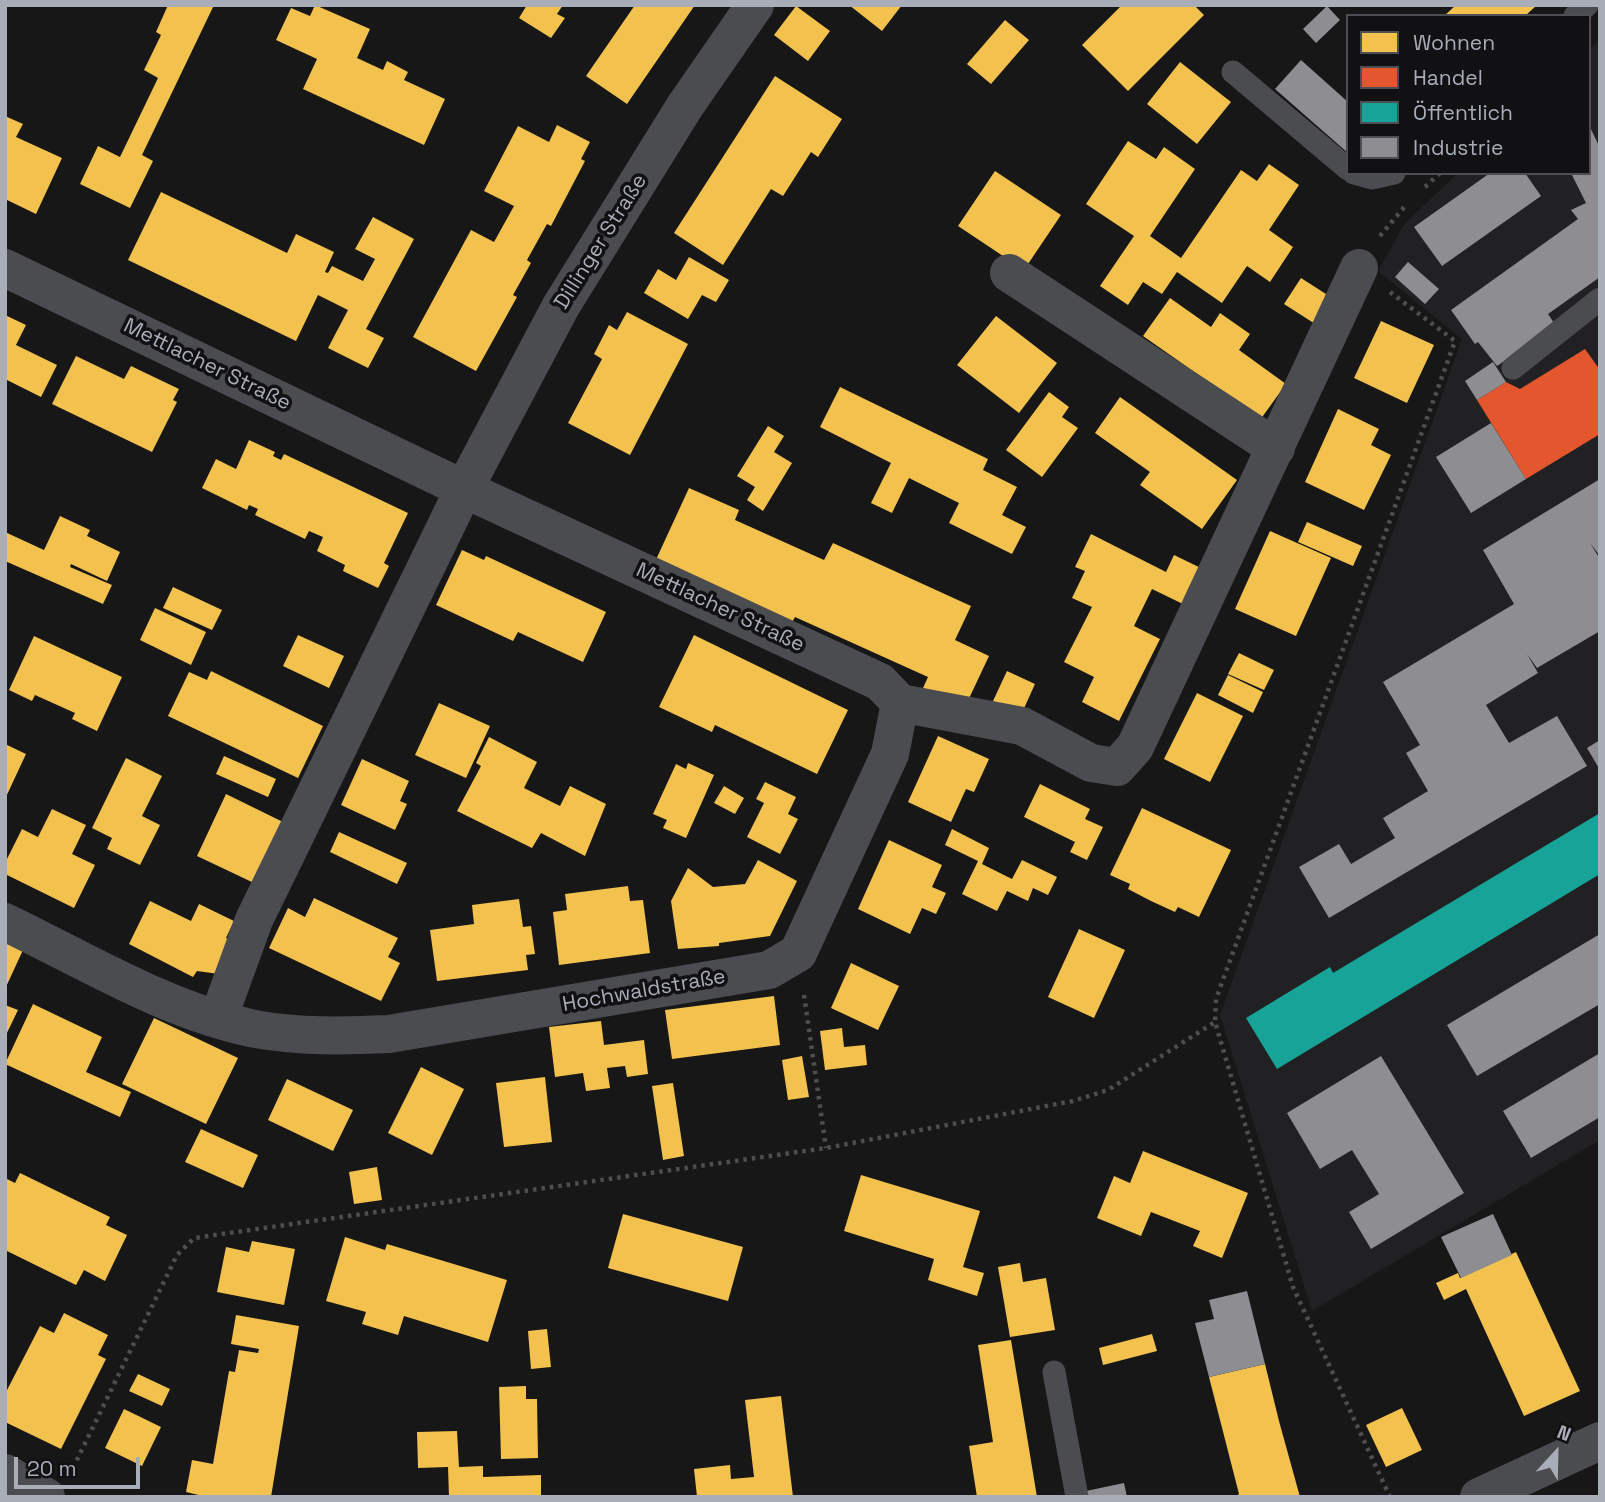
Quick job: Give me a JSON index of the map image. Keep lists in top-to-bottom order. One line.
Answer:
{"streets":{"street":["Dillinger Straße","Mettlacher Straße","Hochwaldstraße"]},"crossings":[["Dillinger Straße","Mettlacher Straße"]],"legend":["Wohnen","Handel","Öffentlich","Industrie"],"scale_bar":"20 m","north":"top"}
